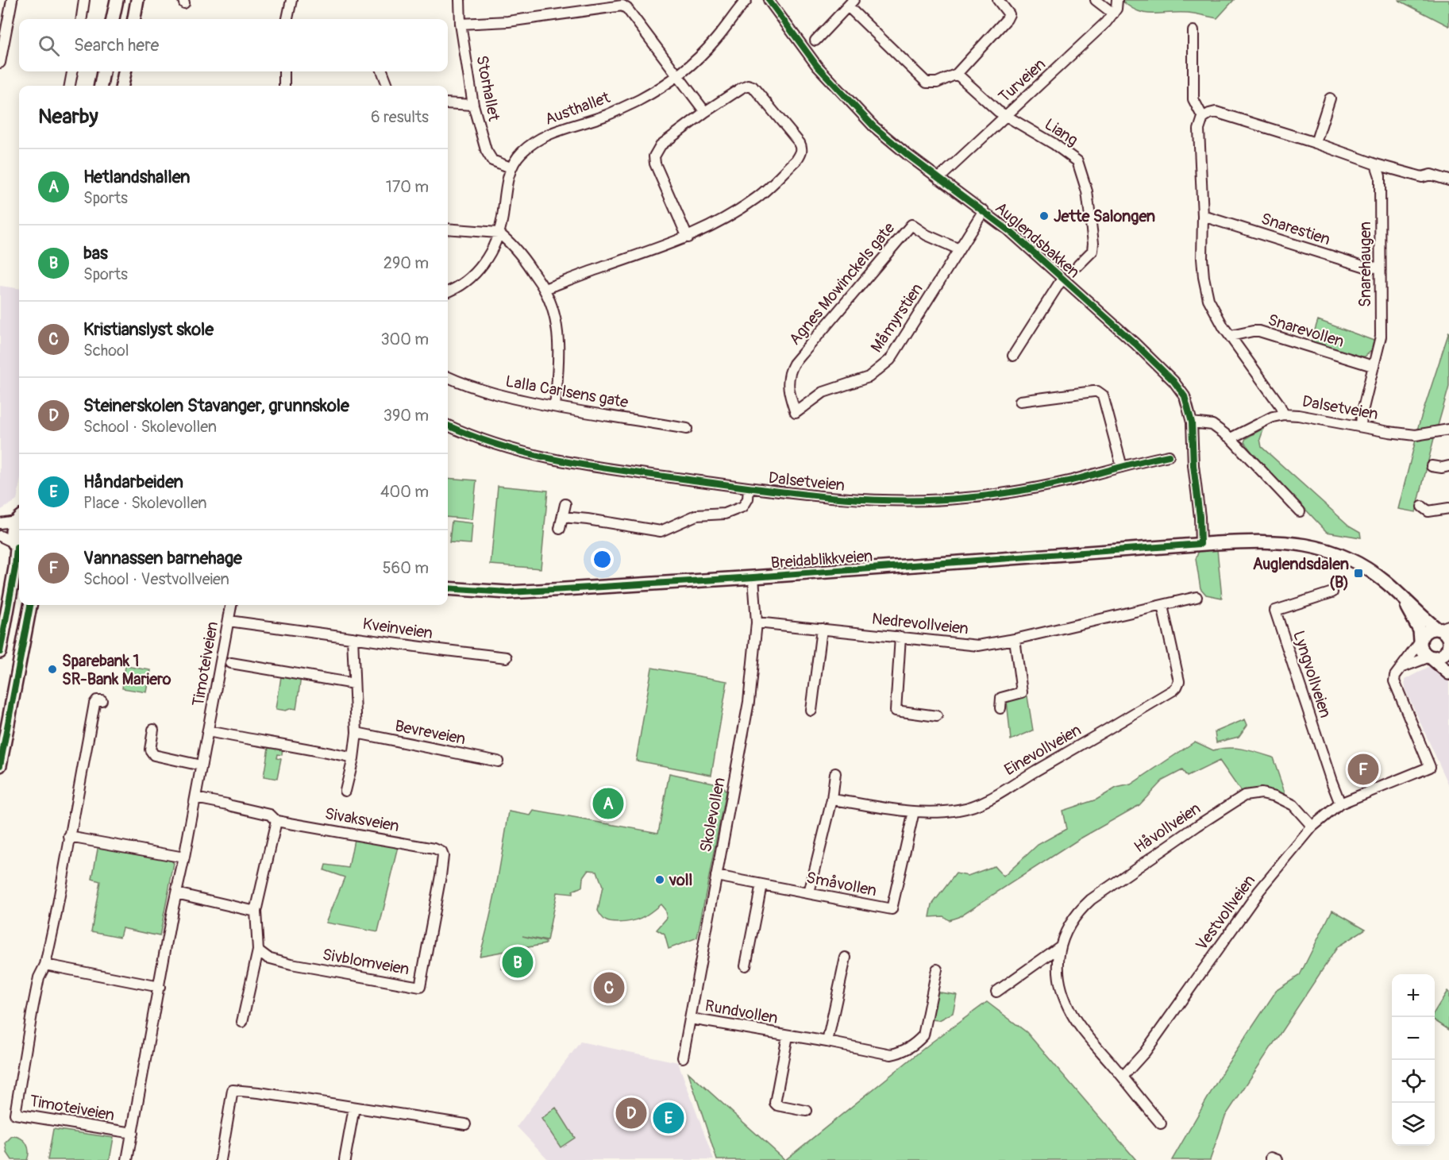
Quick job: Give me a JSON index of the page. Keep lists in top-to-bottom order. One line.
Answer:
{"streets":{"main road":["Breidablikkveien"],"street":["Turveien","Storhallet","Austhallet","Liang","Snarestien","Auglendsbakken","Snarehaugen","Agnes Mowinckels gate","Måmyrstien","Snarevollen","Lalla Carlsens gate","Dalsetveien","Nedrevollveien","Kveinveien","Timoteiveien","Lyngvollveien","Bevreveien","Einevollveien","Skolevollen","Sivaksveien","Håvollveien","Småvollen","Vestvollveien","Sivblomveien","Rundvollen"]},"crossings":[["Turveien","Liang"],["Turveien","Auglendsbakken"],["Storhallet","Austhallet"],["Snarestien","Snarehaugen"],["Auglendsbakken","Måmyrstien"],["Auglendsbakken","Breidablikkveien"],["Snarehaugen","Snarevollen"],["Snarehaugen","Dalsetveien"],["Agnes Mowinckels gate","Måmyrstien"],["Breidablikkveien","Skolevollen"],["Nedrevollveien","Einevollveien"],["Nedrevollveien","Skolevollen"],["Kveinveien","Timoteiveien"],["Timoteiveien","Sivaksveien"],["Lyngvollveien","Vestvollveien"],["Einevollveien","Småvollen"],["Skolevollen","Småvollen"],["Skolevollen","Rundvollen"],["Sivaksveien","Sivblomveien"],["Håvollveien","Vestvollveien"]],"places":{"other":["Jette Salongen","Sparebank 1 SR-Bank Mariero","voll"],"transit":["Auglendsdalen (B)"]},"page":{"search":"Search here","heading":["Nearby","6 results"],"list":[{"mark":"A","name":"Hetlandshallen","note":"Sports","value":"170 m"},{"mark":"B","name":"bas","note":"Sports","value":"290 m"},{"mark":"C","name":"Kristianslyst skole","note":"School","value":"300 m"},{"mark":"D","name":"Steinerskolen Stavanger, grunnskole","note":"School · Skolevollen","value":"390 m"},{"mark":"E","name":"Håndarbeiden","note":"Place · Skolevollen","value":"400 m"},{"mark":"F","name":"Vannassen barnehage","note":"School · Vestvollveien","value":"560 m"}],"pins":["F","A","B","C","D","E"],"map_buttons":["+","−"]}}
